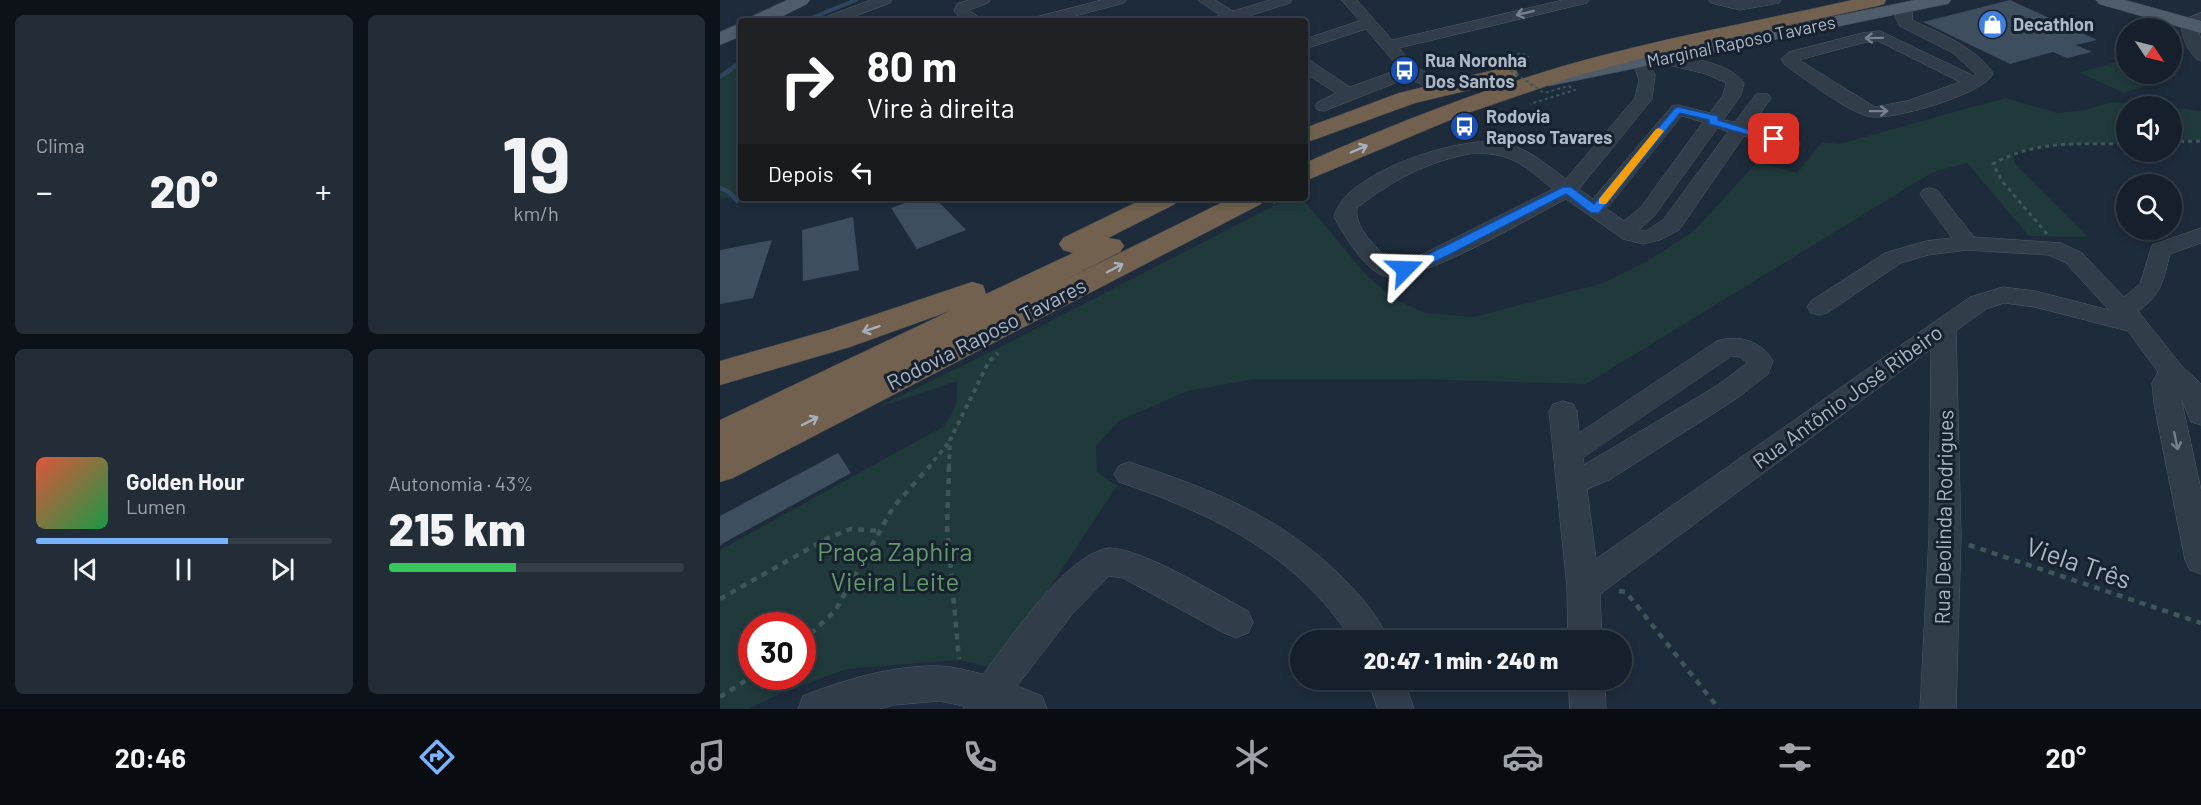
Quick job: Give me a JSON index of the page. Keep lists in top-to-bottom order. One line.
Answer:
{"streets":{"highway":["Rodovia Raposo Tavares"],"main road":["Marginal Raposo Tavares"],"street":["Rua Antônio José Ribeiro","Rua Deolinda Rodrigues"],"path":["Viela Três"]},"crossings":[["Rua Antônio José Ribeiro","Rua Deolinda Rodrigues"],["Rua Deolinda Rodrigues","Viela Três"]],"parks":["Praça Zaphira Vieira Leite"],"places":{"shop":["Decathlon"],"bus stop":["Rua Noronha Dos Santos","Rodovia Raposo Tavares"]},"north":"bottom right","page":{"tile":["Clima",["19","km/h"],["Autonomia · 43%","215 km"]],"turn":["80 m","Vire à direita"],"then":"Depois","heat":["−","20°","+"],"song":["Golden Hour","Lumen"],"limit":"30","trip":"20:47 · 1 min · 240 m","tabs":["20:46","20°"]}}
